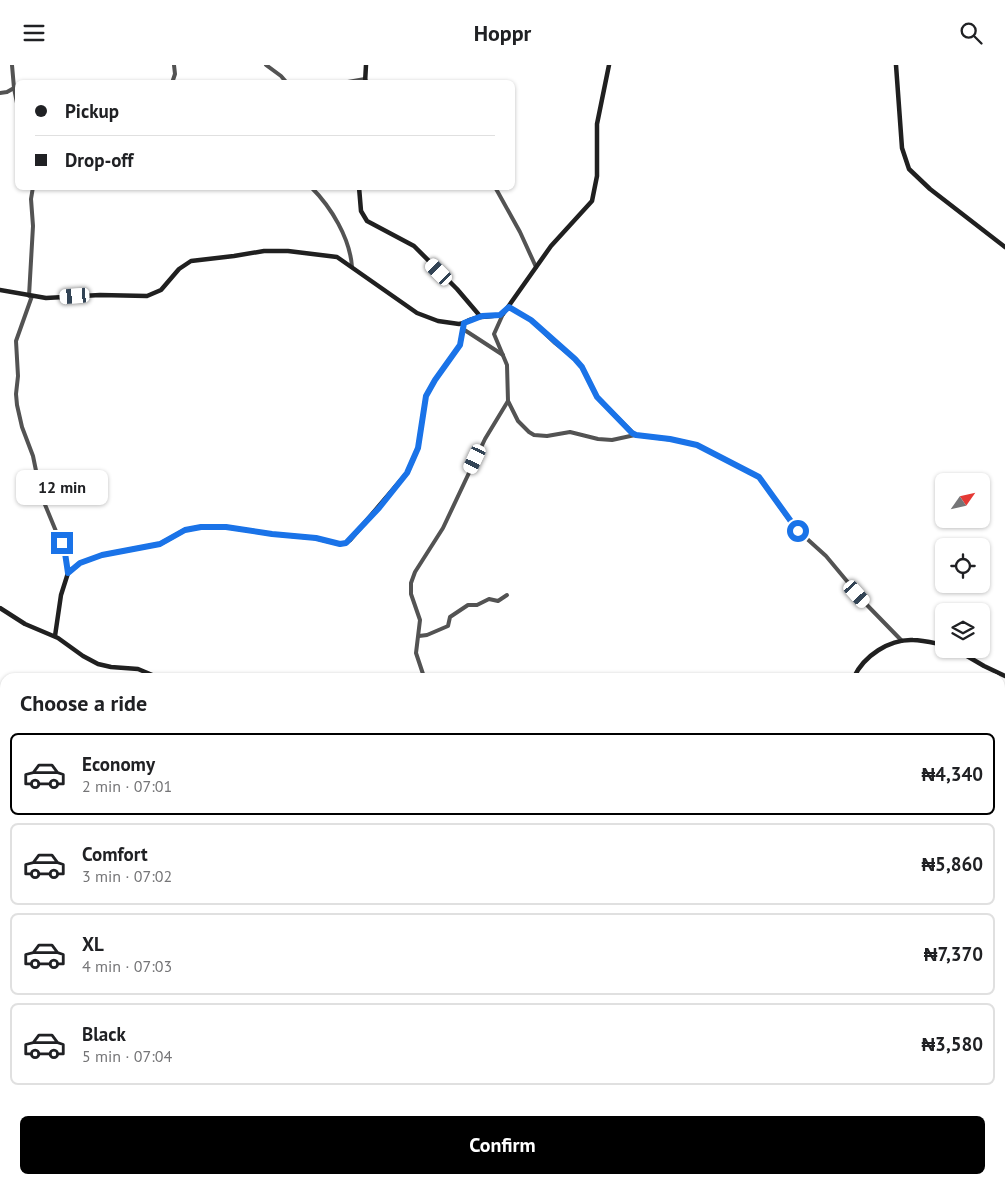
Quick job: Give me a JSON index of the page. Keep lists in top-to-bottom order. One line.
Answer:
{"north":"top right","page":{"header":"Hoppr","banner":["Pickup","Drop-off"],"bubble":"12 min","heading":"Choose a ride","list":[{"name":"Economy","note":"2 min · 07:01","value":"₦4,340"},{"name":"Comfort","note":"3 min · 07:02","value":"₦5,860"},{"name":"XL","note":"4 min · 07:03","value":"₦7,370"},{"name":"Black","note":"5 min · 07:04","value":"₦3,580"}],"buttons":"Confirm"}}
